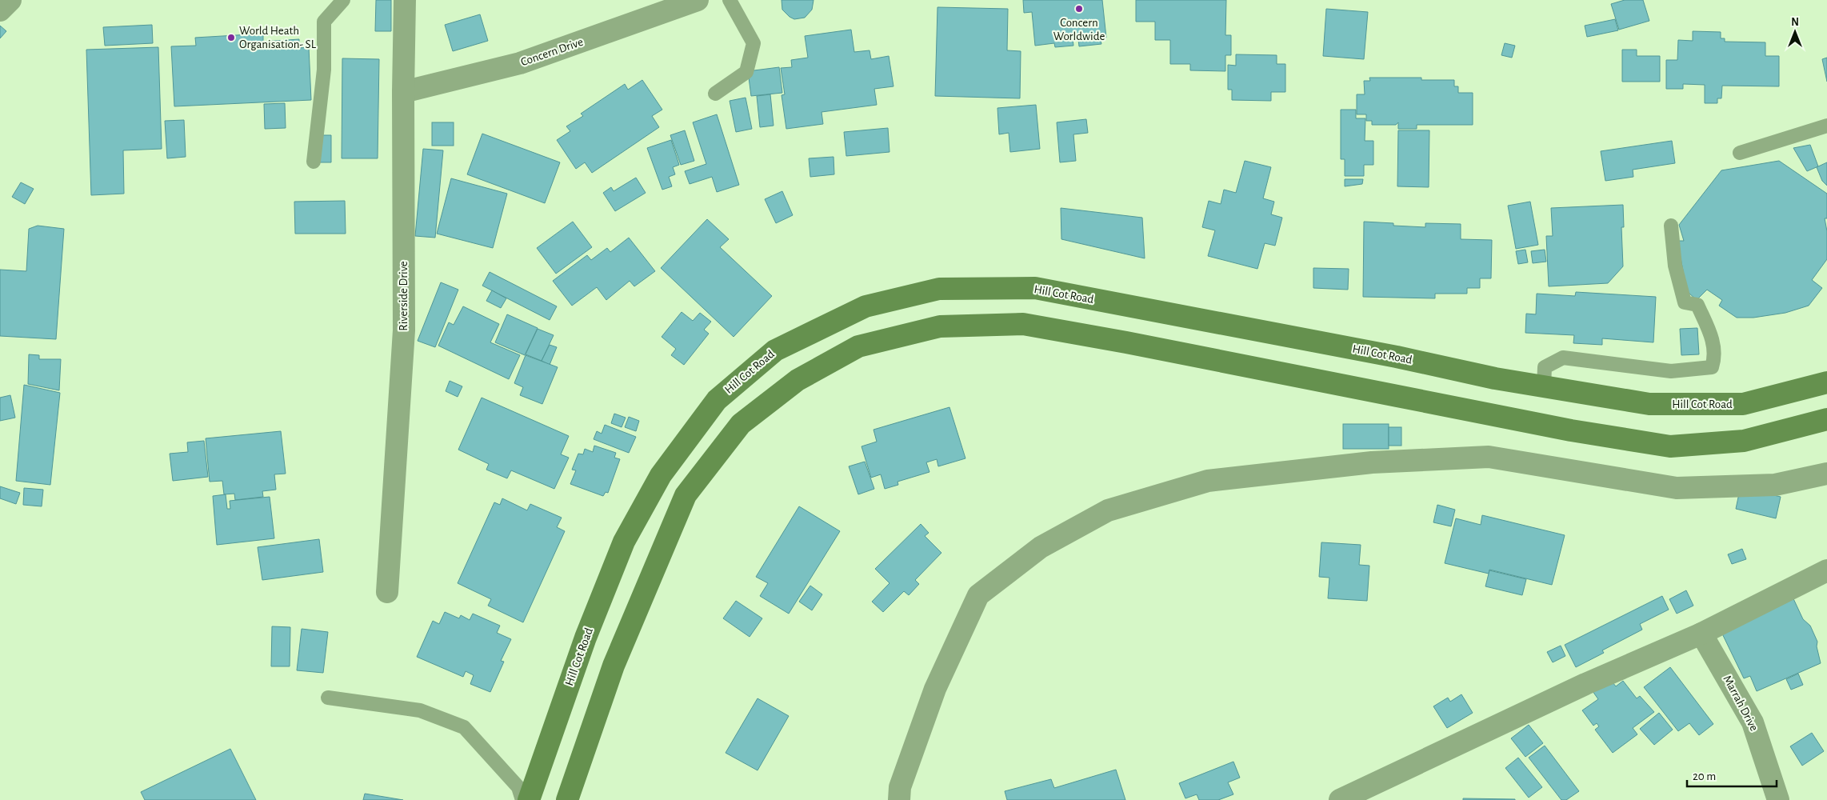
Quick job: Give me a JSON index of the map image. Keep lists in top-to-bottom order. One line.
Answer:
{"streets":{"main road":["Hill Cot Road"],"street":["Concern Drive","Riverside Drive","Marrah Drive"]},"crossings":[["Concern Drive","Riverside Drive"]],"places":["Concern Worldwide","World Heath Organisation- SL"],"scale_bar":"20 m","north":"top"}
